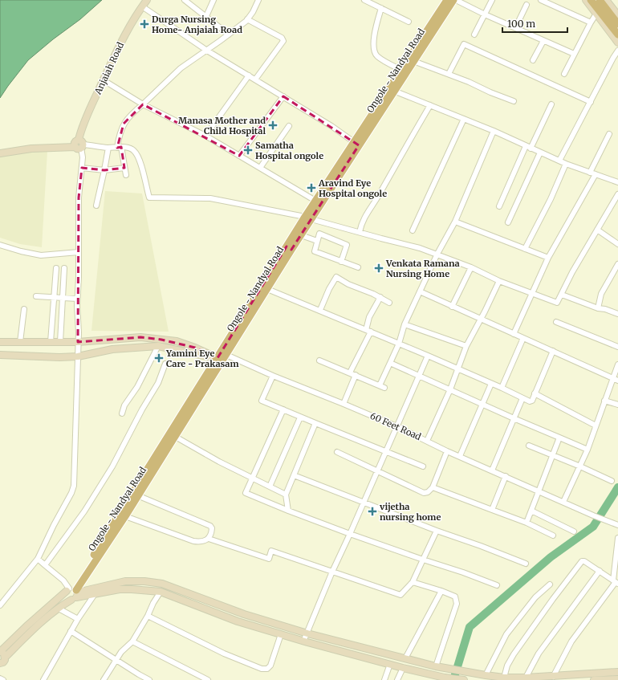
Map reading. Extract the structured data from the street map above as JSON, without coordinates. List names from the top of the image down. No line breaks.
{"streets":{"main road":["Anjaiah Road","Ongole - Nandyal Road"],"street":["60 Feet Road"]},"crossings":[["Ongole - Nandyal Road","60 Feet Road"]],"places":{"health":["Durga Nursing Home- Anjaiah Road","Manasa Mother and Child Hospital","Samatha Hospital ongole","Aravind Eye Hospital ongole","Venkata Ramana Nursing Home","Yamini Eye Care - Prakasam","vijetha nursing home"]},"scale_bar":"100 m"}
